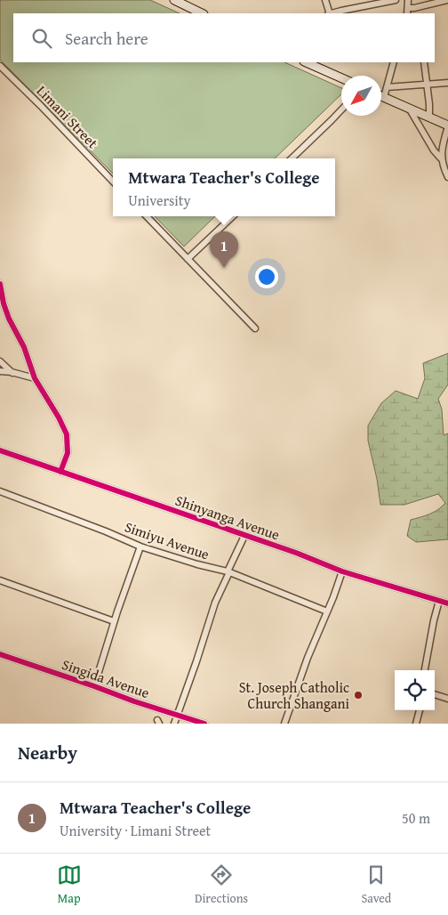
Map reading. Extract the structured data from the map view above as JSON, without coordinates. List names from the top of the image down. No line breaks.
{"streets":{"street":["Limani Street","Shinyanga Avenue","Simiyu Avenue","Singida Avenue"]},"places":["St. Joseph Catholic Church Shangani"],"north":"bottom left","page":{"search":"Search here","popup":["Mtwara Teacher's College","University"],"pins":"1","heading":"Nearby","list":[{"mark":"1","name":"Mtwara Teacher's College","note":"University · Limani Street","value":"50 m"}],"nav":["Map","Directions","Saved"]}}
